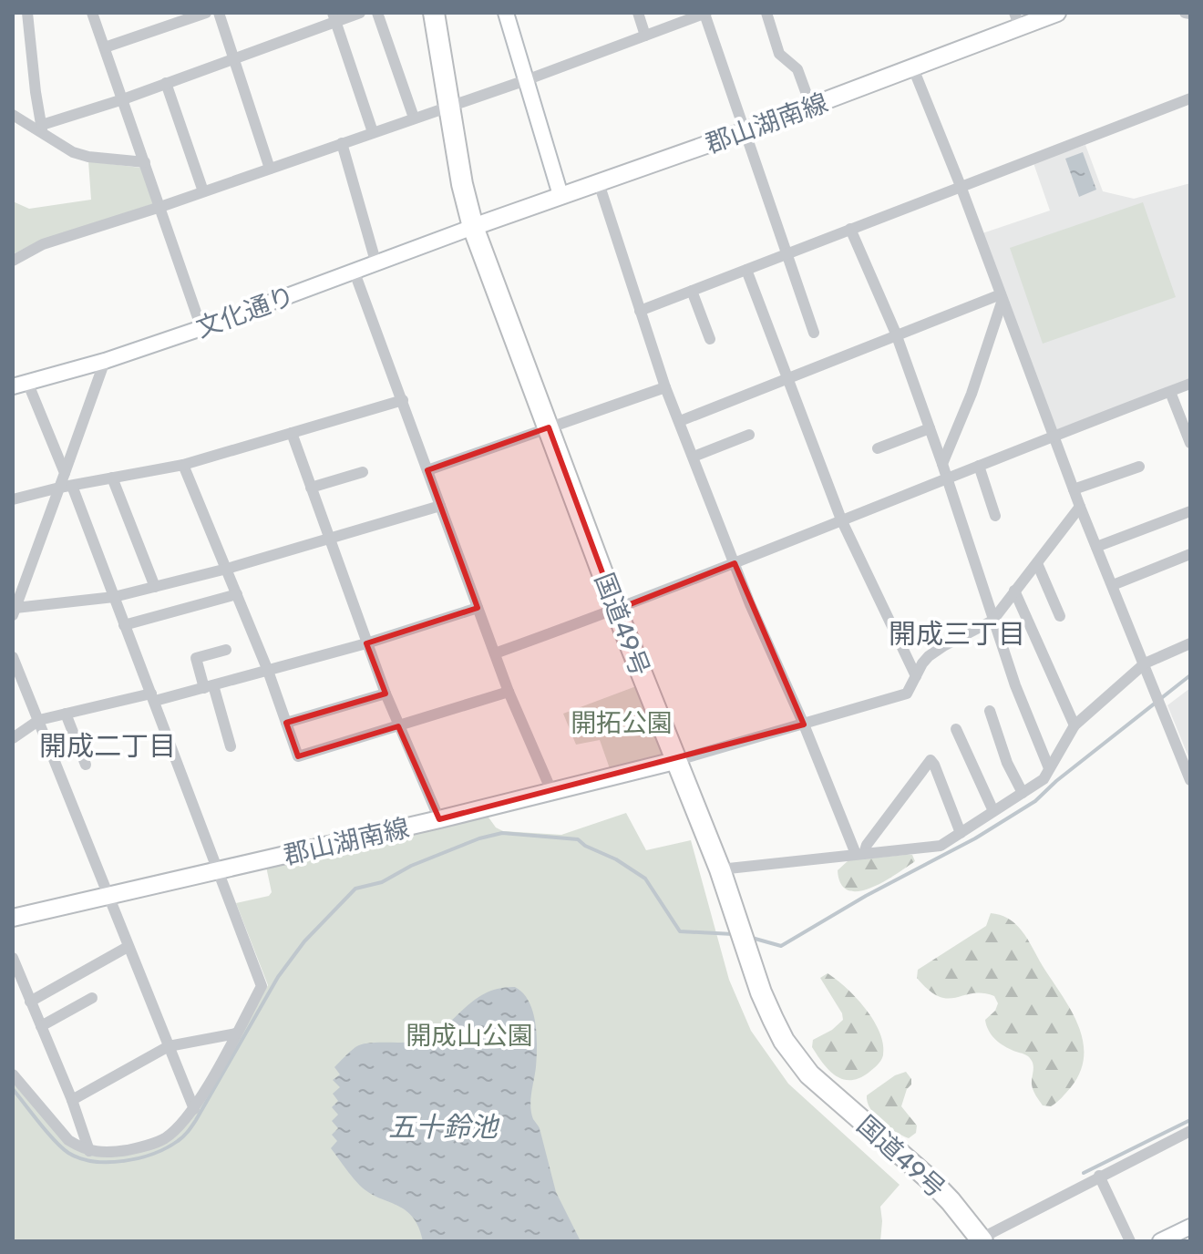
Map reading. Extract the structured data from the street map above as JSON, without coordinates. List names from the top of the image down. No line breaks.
{"streets":{"highway":["国道49号"],"main road":["郡山湖南線"],"street":["文化通り"]},"crossings":[["郡山湖南線","文化通り"],["郡山湖南線","国道49号"],["文化通り","国道49号"]],"districts":["開成三丁目","開成二丁目"],"water":["五十鈴池"],"parks":["開拓公園","開成山公園"]}
